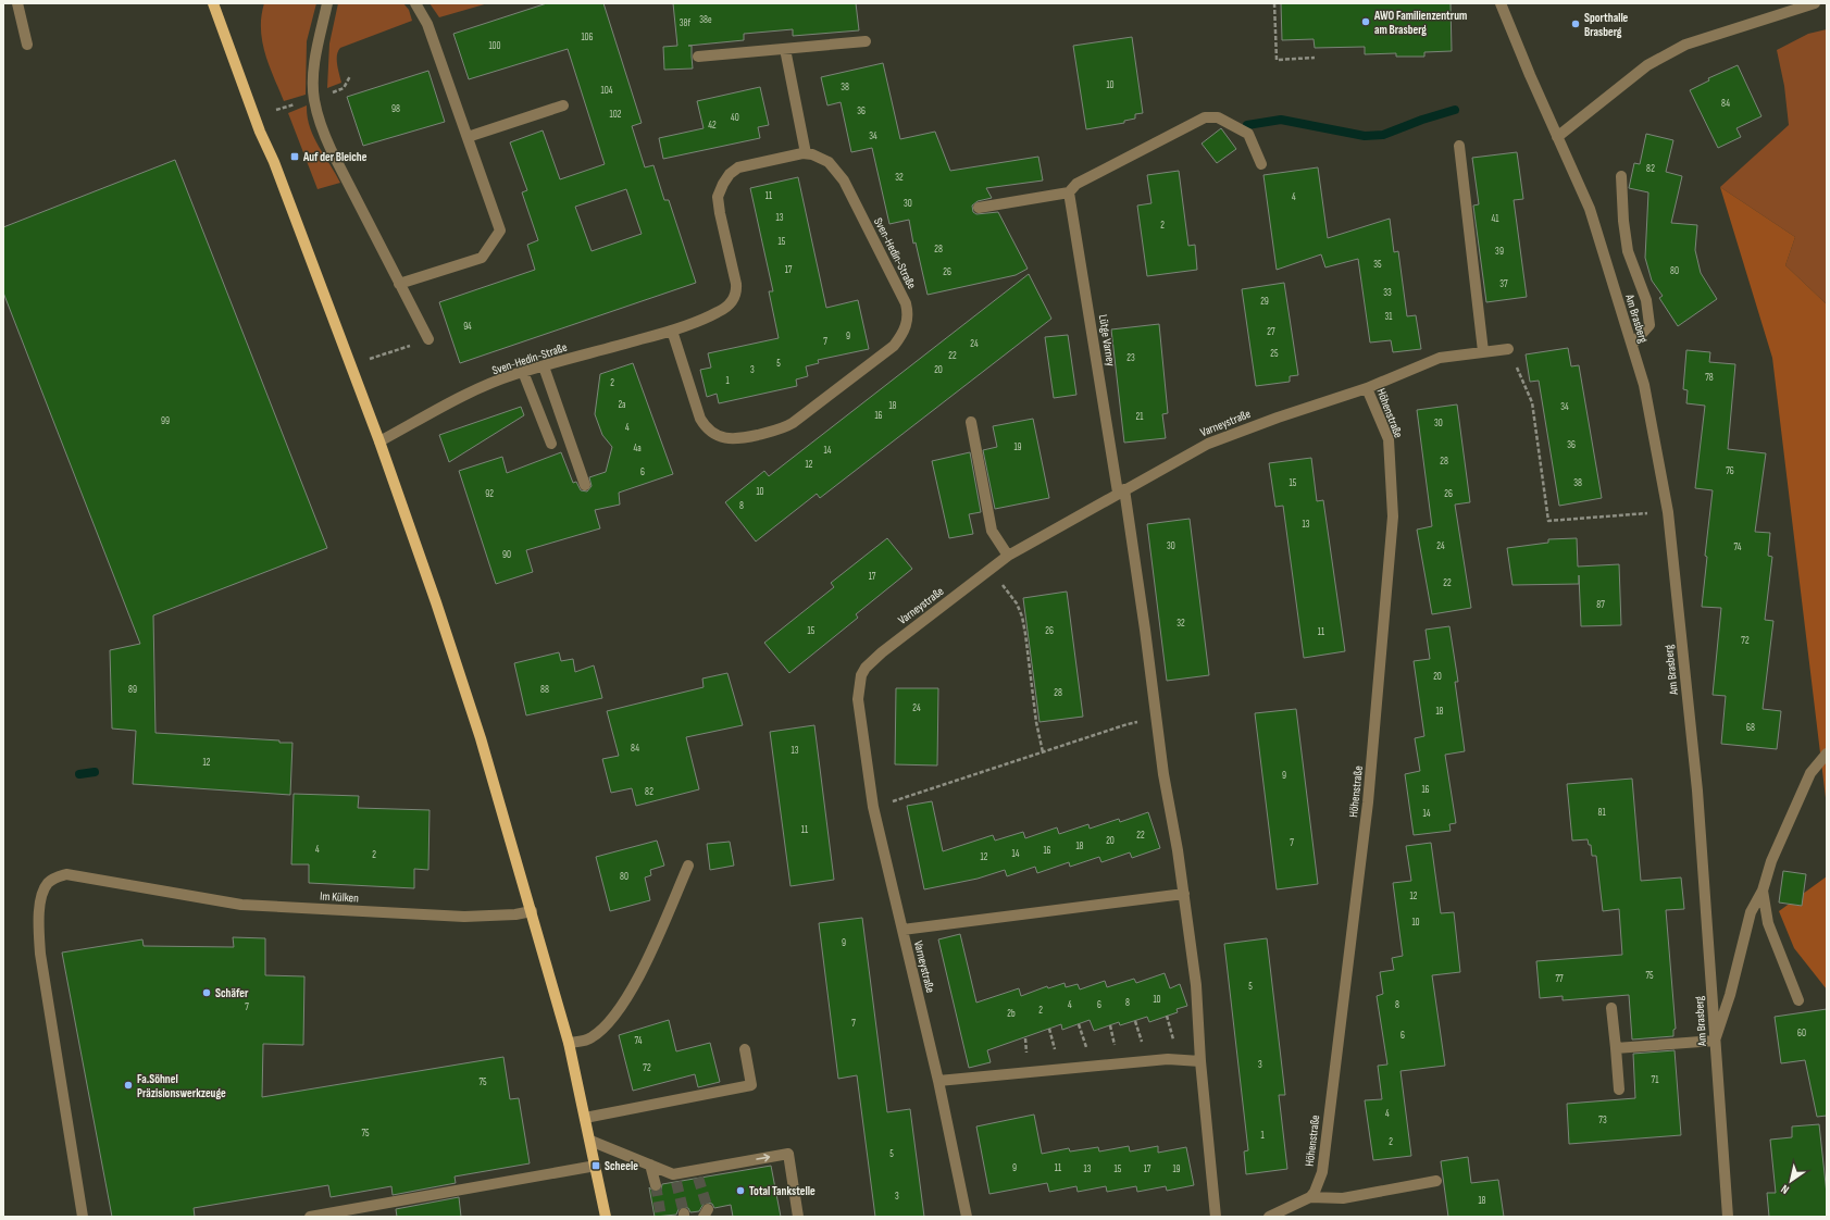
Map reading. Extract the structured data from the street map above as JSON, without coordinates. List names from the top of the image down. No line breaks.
{"streets":{"street":["Sven-Hedin-Straße","Am Brasberg","Lütge Varney","Höhenstraße","Varneystraße","Im Külken"]},"crossings":[["Lütge Varney","Varneystraße"],["Höhenstraße","Varneystraße"]],"places":{"other":["AWO Familienzentrum am Brasberg","Sporthalle Brasberg","Schäfer","Fa.Söhnel Präzisionswerkzeuge","Total Tankstelle"],"transit":["Auf der Bleiche","Scheele"]},"house_numbers":["38e","38f","106","100","10","38","104","84","98","36","102","40","42","34","82","32","11","4","30","13","41","2","15","28","39","35","17","80","26","37","33","29","31","94","27","9","7","24","25","22","23","5","3","20","78","1","2","2a","18","34","16","21","99","30","4","36","19","4a","14","28","12","76","6","15","38","10","92","26","8","13","30","24","74","90","17","22","87","32","15","26","11","72","20","89","88","28","24","18","68","84","13","12","9","16","82","81","14","11","22","20","7","18","4","16","14","2","12","80","12","10","9","75","77","5","10","8","4","6","8","7","2","2b","7","60","6","74","3","72","71","75","4","73","75","1","2","5","9","11","13","15","17","19","3","18"],"north":"bottom left"}
